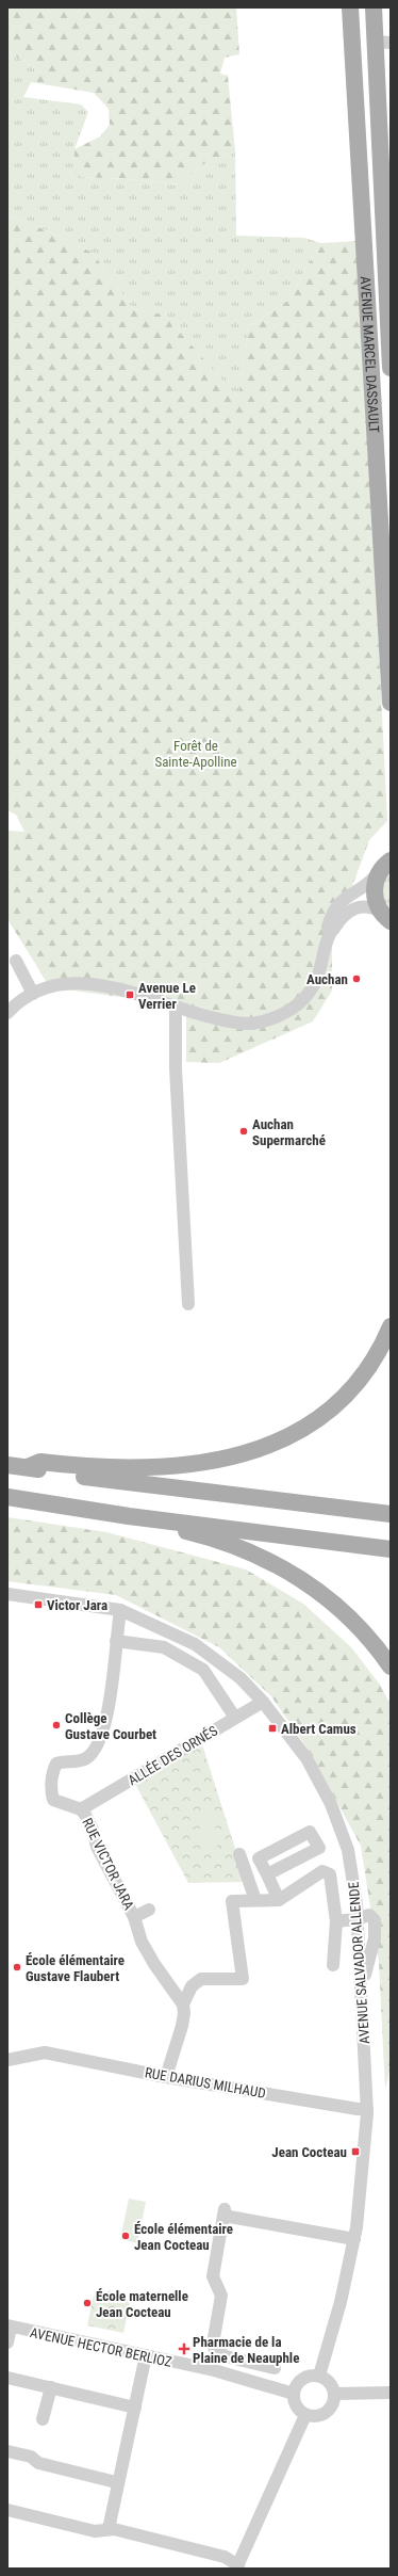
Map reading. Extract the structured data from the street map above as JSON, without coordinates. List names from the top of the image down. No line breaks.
{"streets":{"main road":["AVENUE MARCEL DASSAULT"],"street":["ALLÉE DES ORNÉS","RUE VICTOR JARA","AVENUE SALVADOR ALLENDE","RUE DARIUS MILHAUD","AVENUE HECTOR BERLIOZ"]},"crossings":[["ALLÉE DES ORNÉS","RUE VICTOR JARA"],["ALLÉE DES ORNÉS","AVENUE SALVADOR ALLENDE"],["RUE VICTOR JARA","AVENUE SALVADOR ALLENDE"],["AVENUE SALVADOR ALLENDE","RUE DARIUS MILHAUD"],["AVENUE SALVADOR ALLENDE","AVENUE HECTOR BERLIOZ"]],"parks":["Forêt de Sainte-Apolline"],"places":{"other":["Auchan","Auchan Supermarché","Collège Gustave Courbet","École élémentaire Gustave Flaubert","École élémentaire Jean Cocteau","École maternelle Jean Cocteau"],"transit":["Avenue Le Verrier","Victor Jara","Albert Camus","Jean Cocteau"],"health":["Pharmacie de la Plaine de Neauphle"]}}
